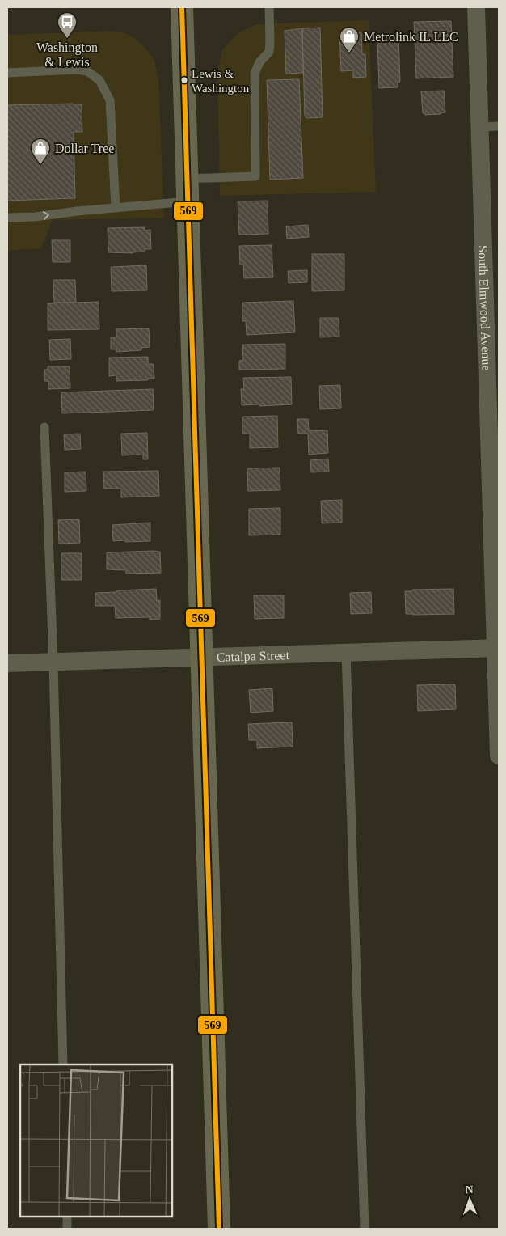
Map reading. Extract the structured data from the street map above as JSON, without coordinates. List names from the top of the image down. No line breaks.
{"streets":{"street":["South Elmwood Avenue","Catalpa Street"]},"crossings":[["South Elmwood Avenue","Catalpa Street"]],"places":{"bus stop":["Washington & Lewis"],"shop":["Metrolink IL LLC","Dollar Tree"],"other":["Lewis & Washington"]},"lines":["transit line 569"],"north":"top"}
